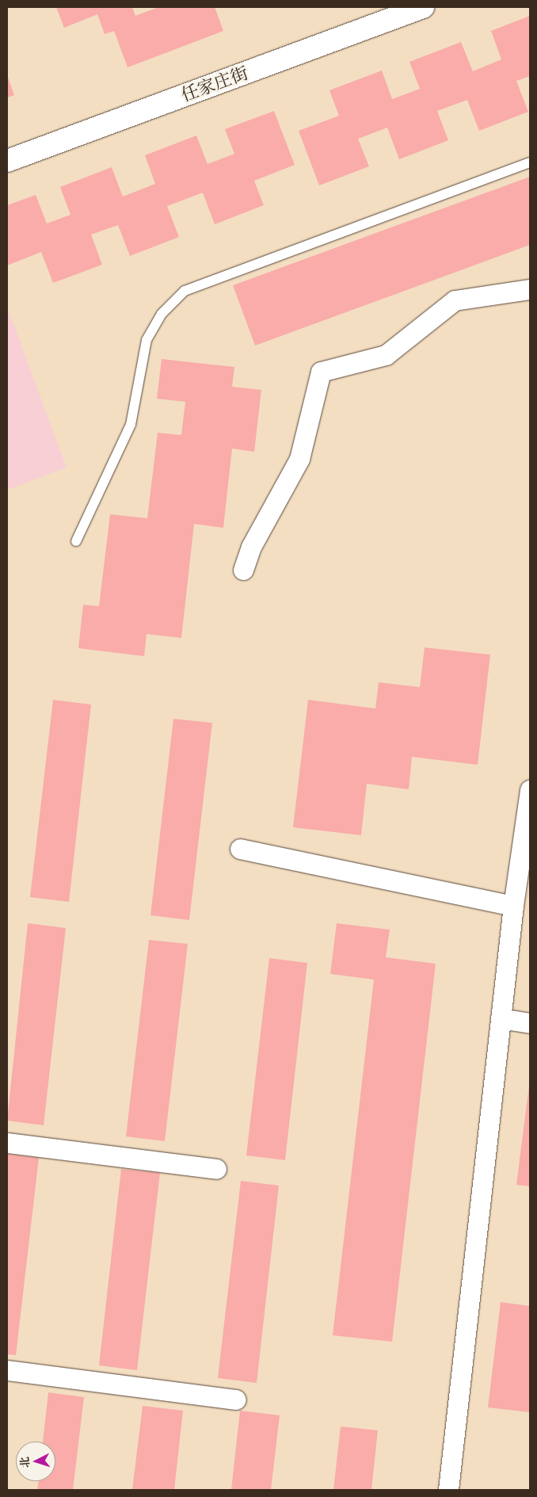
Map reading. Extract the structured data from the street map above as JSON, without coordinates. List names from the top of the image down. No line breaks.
{"streets":{"street":["任家庄街"]},"north":"left"}
